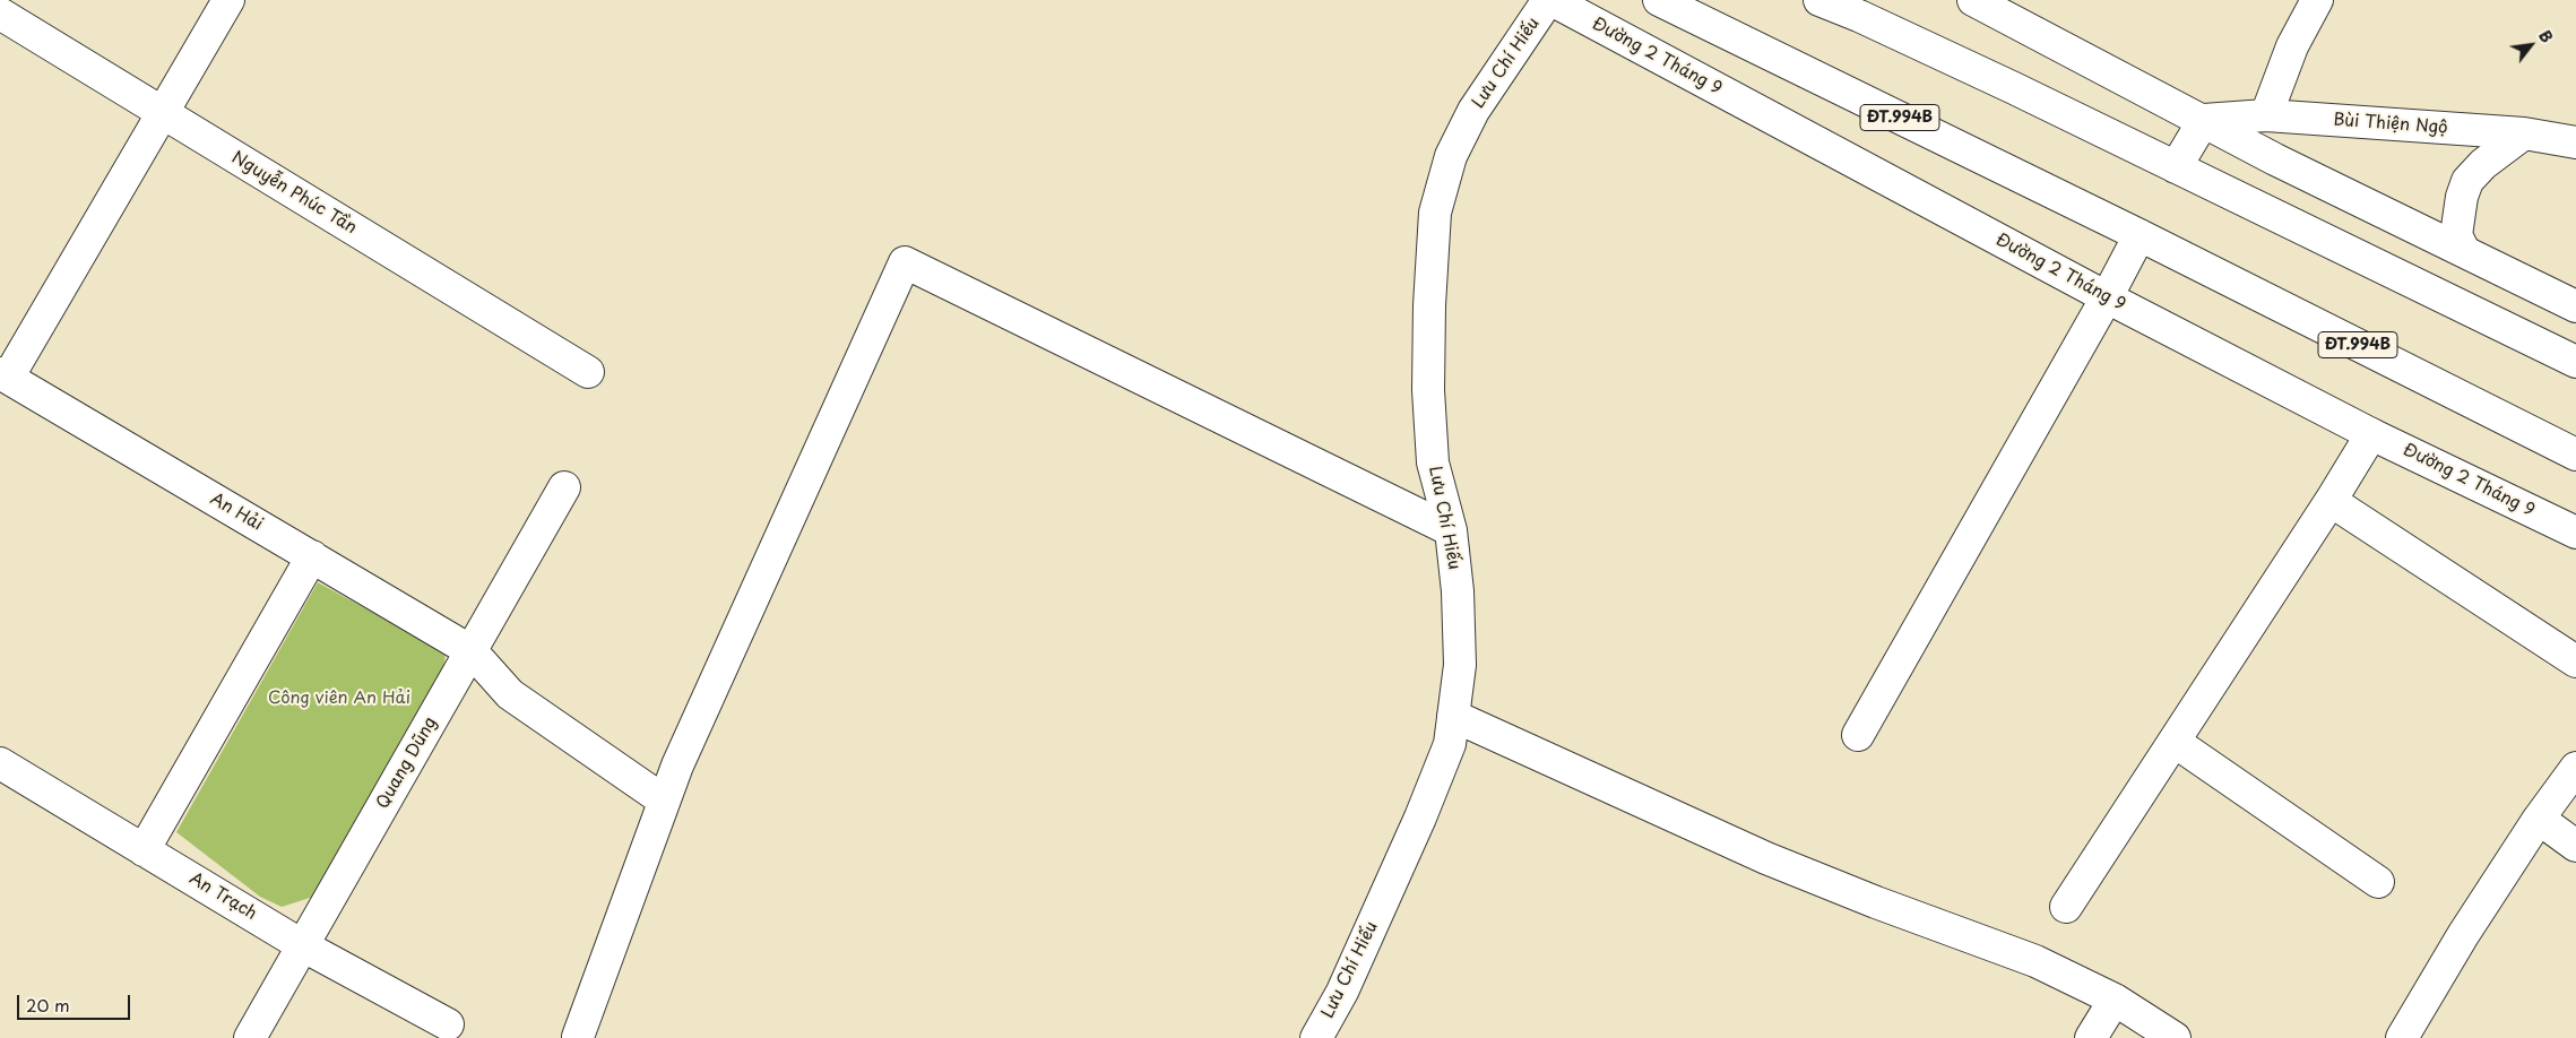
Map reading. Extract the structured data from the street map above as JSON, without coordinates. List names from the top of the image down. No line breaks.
{"streets":{"street":["Đường 2 Tháng 9","Lưu Chí Hiếu","ĐT.994B","Bùi Thiện Ngộ","Nguyễn Phúc Tần","An Hải","Quang Dũng","An Trạch"]},"crossings":[["Đường 2 Tháng 9","Lưu Chí Hiếu"],["An Hải","Quang Dũng"],["Quang Dũng","An Trạch"]],"parks":["Công viên An Hải"],"scale_bar":"20 m","north":"top right"}
